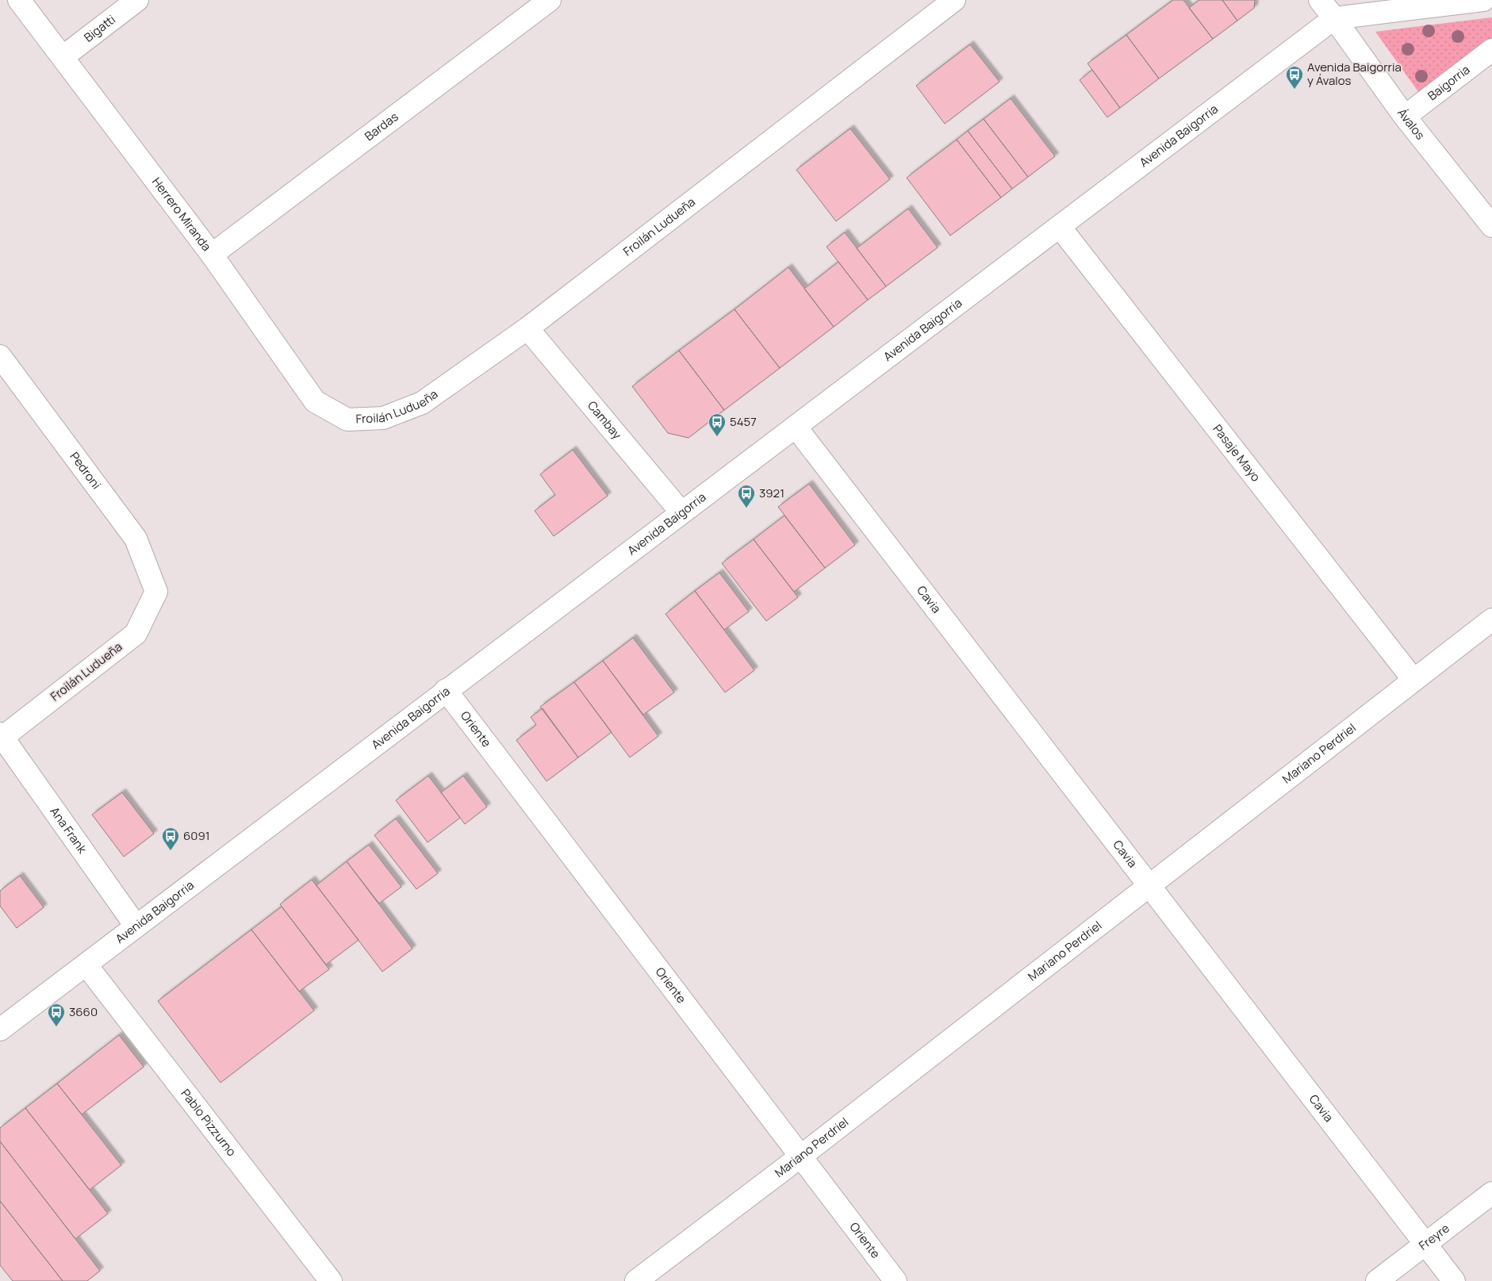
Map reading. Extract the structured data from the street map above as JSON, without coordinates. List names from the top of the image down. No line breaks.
{"streets":{"street":["Bigatti","Baigorria","Ávalos","Bardas","Avenida Baigorria","Herrero Miranda","Froilán Ludueña","Cambay","Pasaje Mayo","Pedroni","Cavia","Oriente","Mariano Perdriel","Ana Frank","Pablo Pizzurno","Freyre"]},"crossings":[["Bigatti","Herrero Miranda"],["Baigorria","Ávalos"],["Ávalos","Avenida Baigorria"],["Bardas","Herrero Miranda"],["Avenida Baigorria","Cambay"],["Avenida Baigorria","Pasaje Mayo"],["Avenida Baigorria","Cavia"],["Avenida Baigorria","Oriente"],["Avenida Baigorria","Ana Frank"],["Avenida Baigorria","Pablo Pizzurno"],["Herrero Miranda","Froilán Ludueña"],["Froilán Ludueña","Cambay"],["Froilán Ludueña","Pedroni"],["Froilán Ludueña","Ana Frank"],["Pasaje Mayo","Mariano Perdriel"],["Cavia","Mariano Perdriel"],["Cavia","Freyre"],["Oriente","Mariano Perdriel"]],"places":{"bus stop":["Avenida Baigorria y Ávalos","5457","3921","6091","3660"]}}
